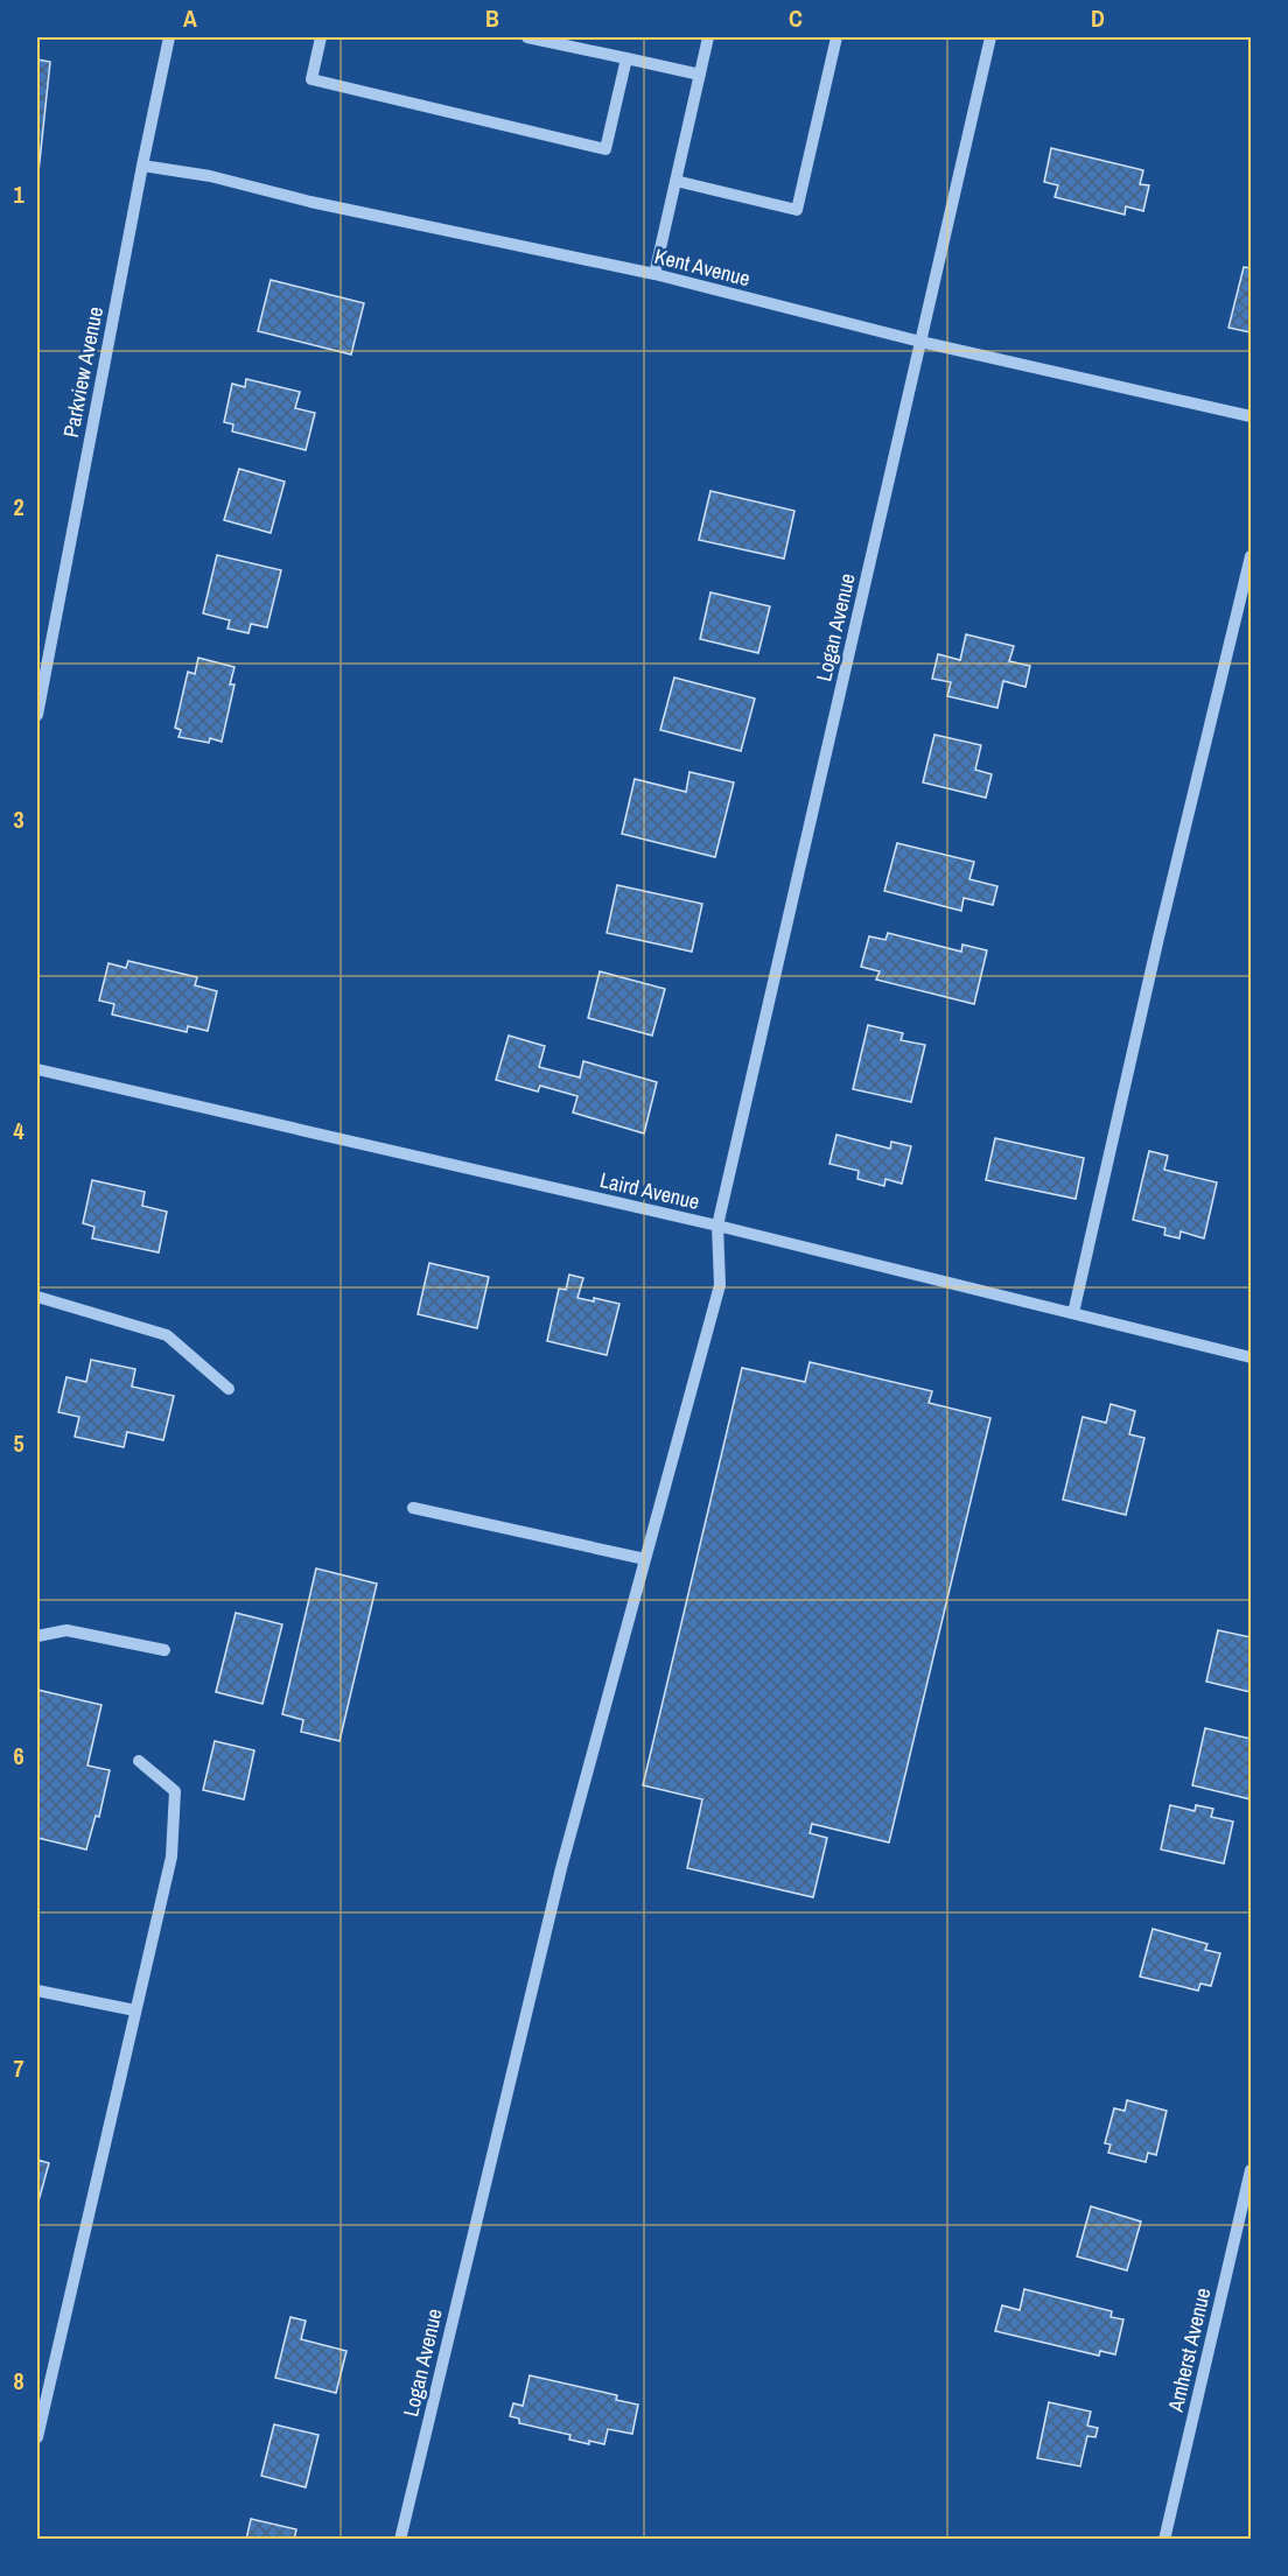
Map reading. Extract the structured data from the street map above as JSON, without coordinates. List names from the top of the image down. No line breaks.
{"streets":{"street":["Kent Avenue","Parkview Avenue","Logan Avenue","Laird Avenue","Amherst Avenue"]},"crossings":[["Kent Avenue","Parkview Avenue"],["Kent Avenue","Logan Avenue"],["Logan Avenue","Laird Avenue"]],"grid":{"columns":["A","B","C","D"],"rows":["1","2","3","4","5","6","7","8"]}}
